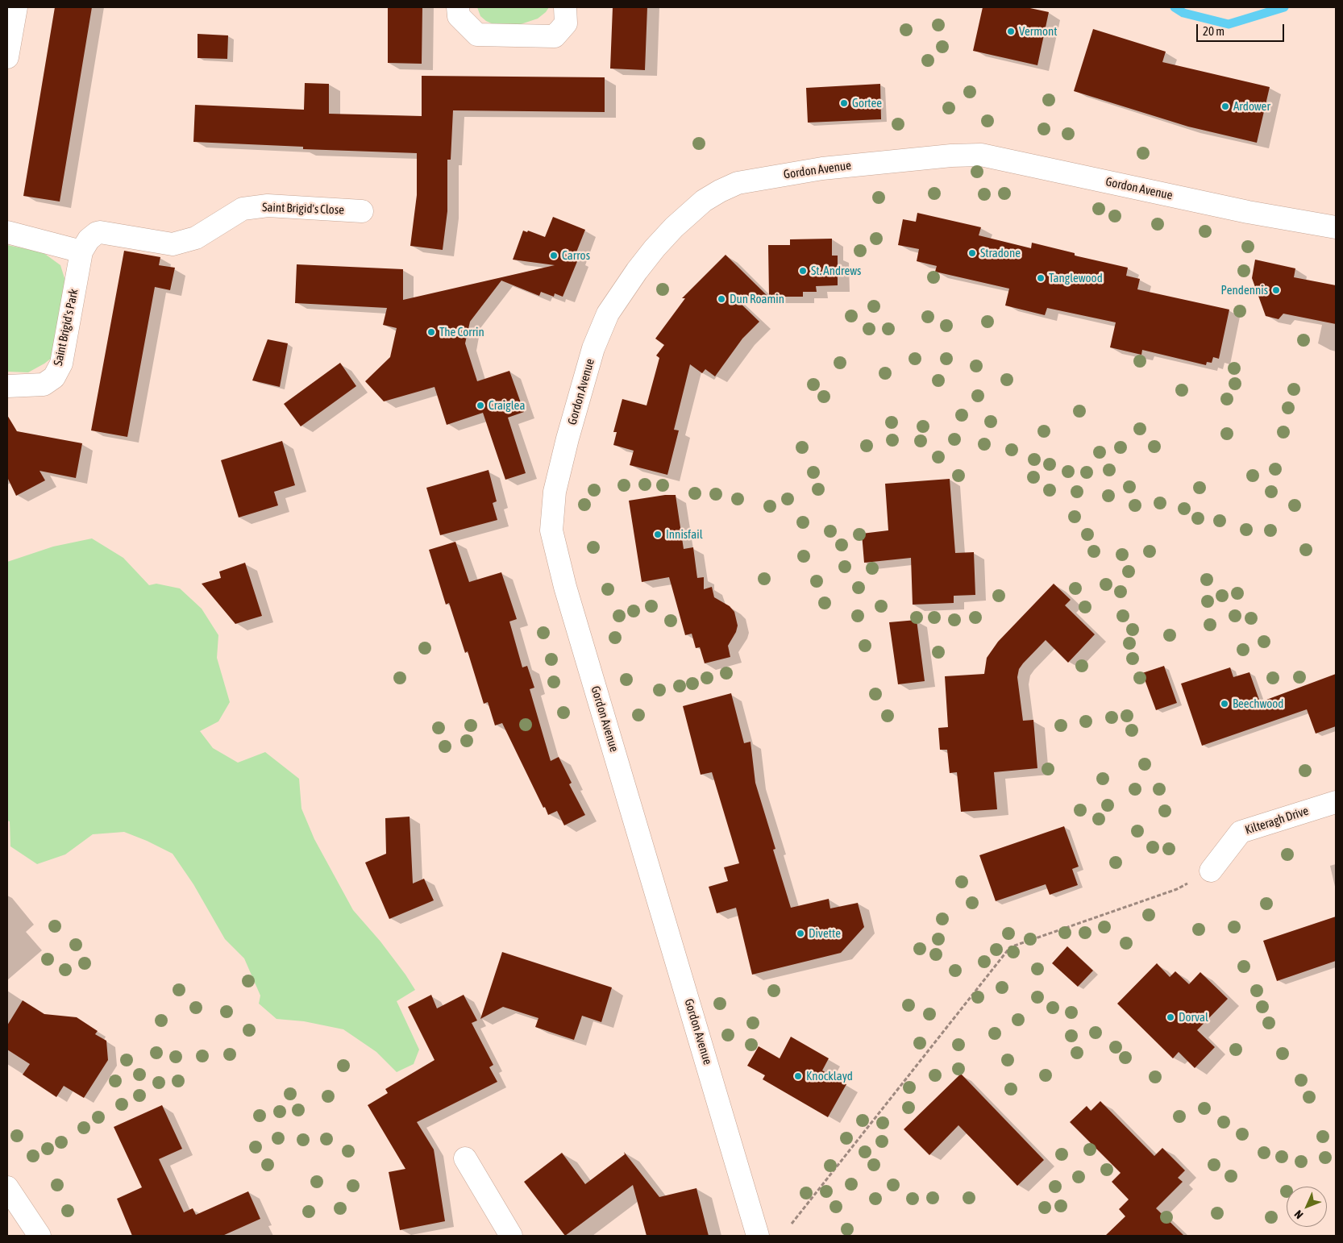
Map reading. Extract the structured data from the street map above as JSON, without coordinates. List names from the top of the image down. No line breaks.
{"streets":{"street":["Gordon Avenue","Saint Brigid's Close","Saint Brigid's Park","Kilteragh Drive"]},"crossings":[["Saint Brigid's Close","Saint Brigid's Park"]],"places":["Vermont","Gortee","Ardower","Stradone","Carros","St. Andrews","Tanglewood","Pendennis","Dun Roamin","The Corrin","Craiglea","Innisfail","Beechwood","Divette","Dorval","Knocklayd"],"scale_bar":"20 m","north":"bottom left"}
